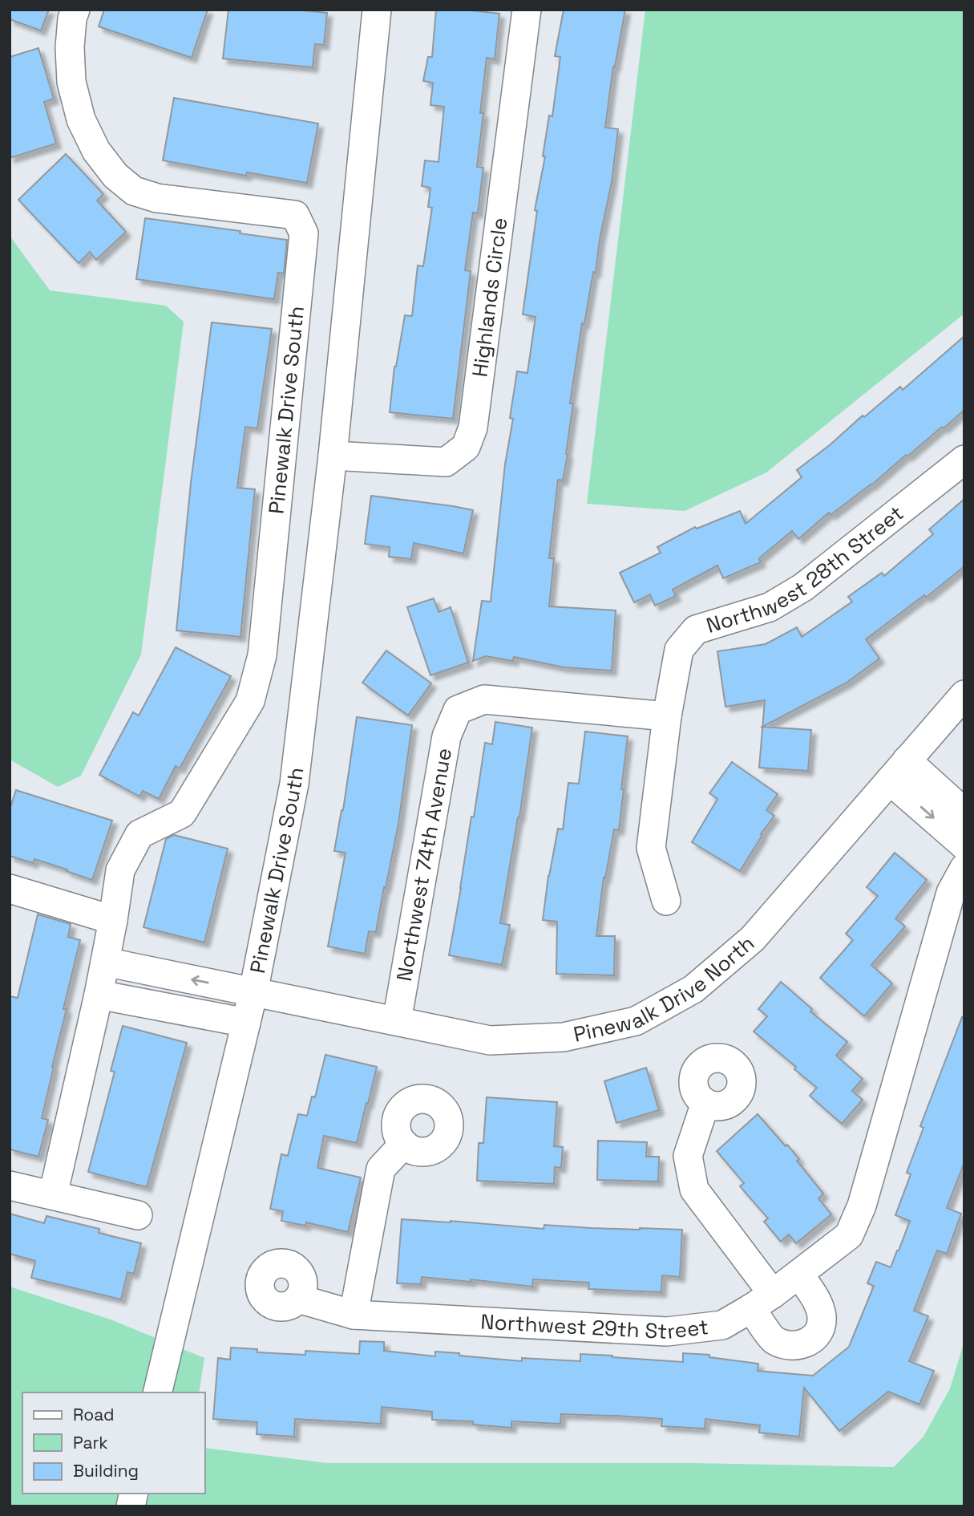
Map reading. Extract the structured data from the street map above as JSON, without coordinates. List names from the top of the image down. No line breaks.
{"streets":{"street":["Highlands Circle","Pinewalk Drive South","Northwest 28th Street","Northwest 74th Avenue","Pinewalk Drive North","Northwest 29th Street"]},"crossings":[["Highlands Circle","Pinewalk Drive South"],["Pinewalk Drive South","Pinewalk Drive North"],["Northwest 28th Street","Northwest 74th Avenue"],["Northwest 74th Avenue","Pinewalk Drive North"]],"legend":["Road","Park","Building"]}
